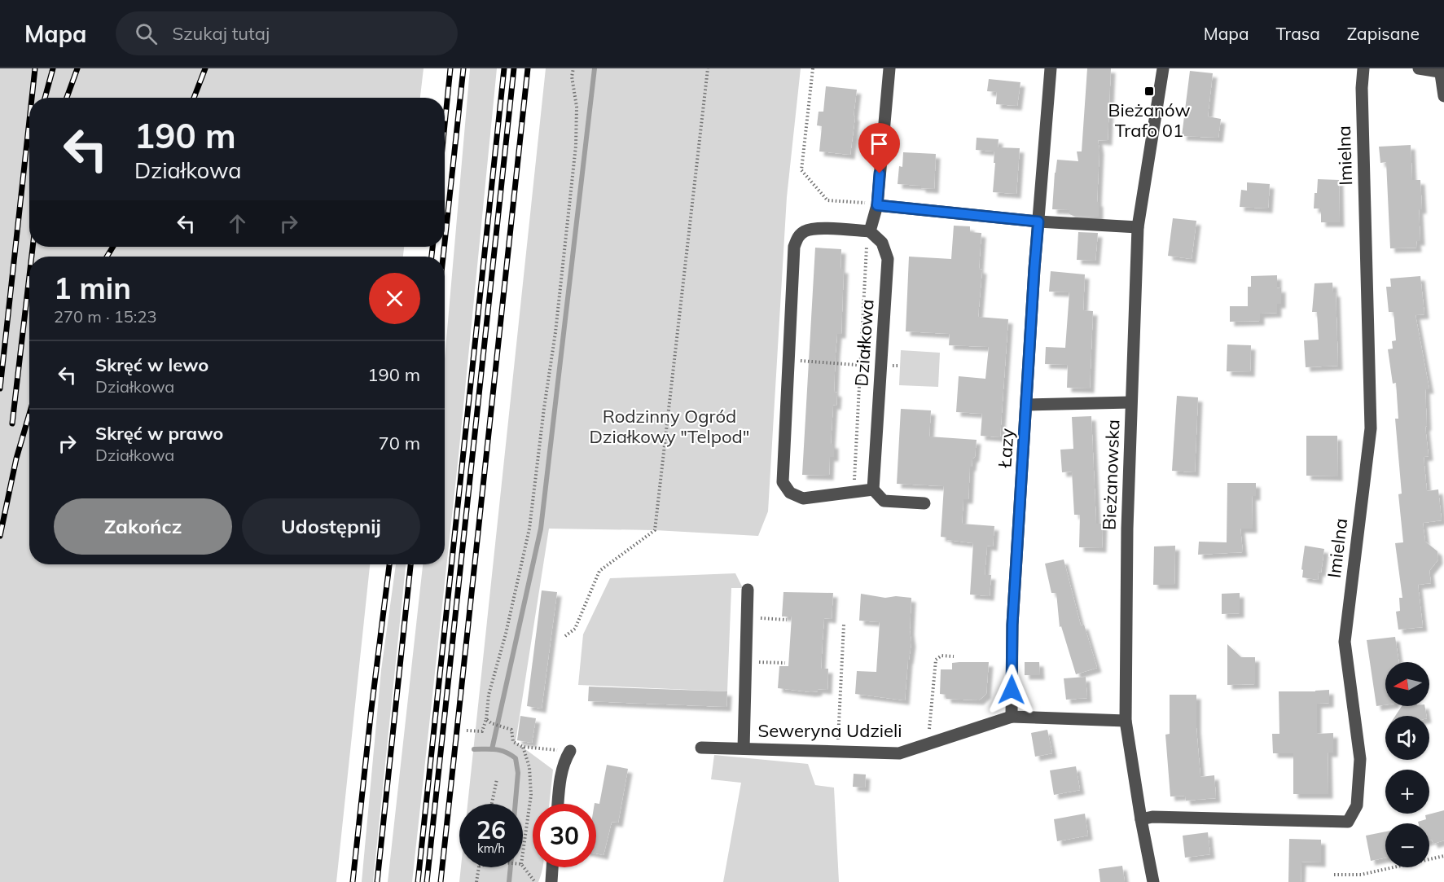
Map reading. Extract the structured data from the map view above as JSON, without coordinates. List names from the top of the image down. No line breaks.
{"streets":{"street":["Imielna","Działkowa","Łazy","Bieżanowska","Seweryna Udzieli"]},"crossings":[["Imielna","Bieżanowska"],["Łazy","Seweryna Udzieli"]],"parks":["Rodzinny Ogród Działkowy \"Telpod\""],"places":{"transit":["Bieżanów Trafo 01"]},"north":"left","page":{"header":"Mapa","search":"Szukaj tutaj","nav":["Mapa","Trasa","Zapisane"],"turn":["190 m","Działkowa"],"heading":["1 min","270 m · 15:23"],"list":[{"name":"Skręć w lewo","note":"Działkowa","value":"190 m"},{"name":"Skręć w prawo","note":"Działkowa","value":"70 m"}],"buttons":["Zakończ","Udostępnij"],"map_buttons":["+","−"],"speed":"26 km/h","limit":"30"}}
